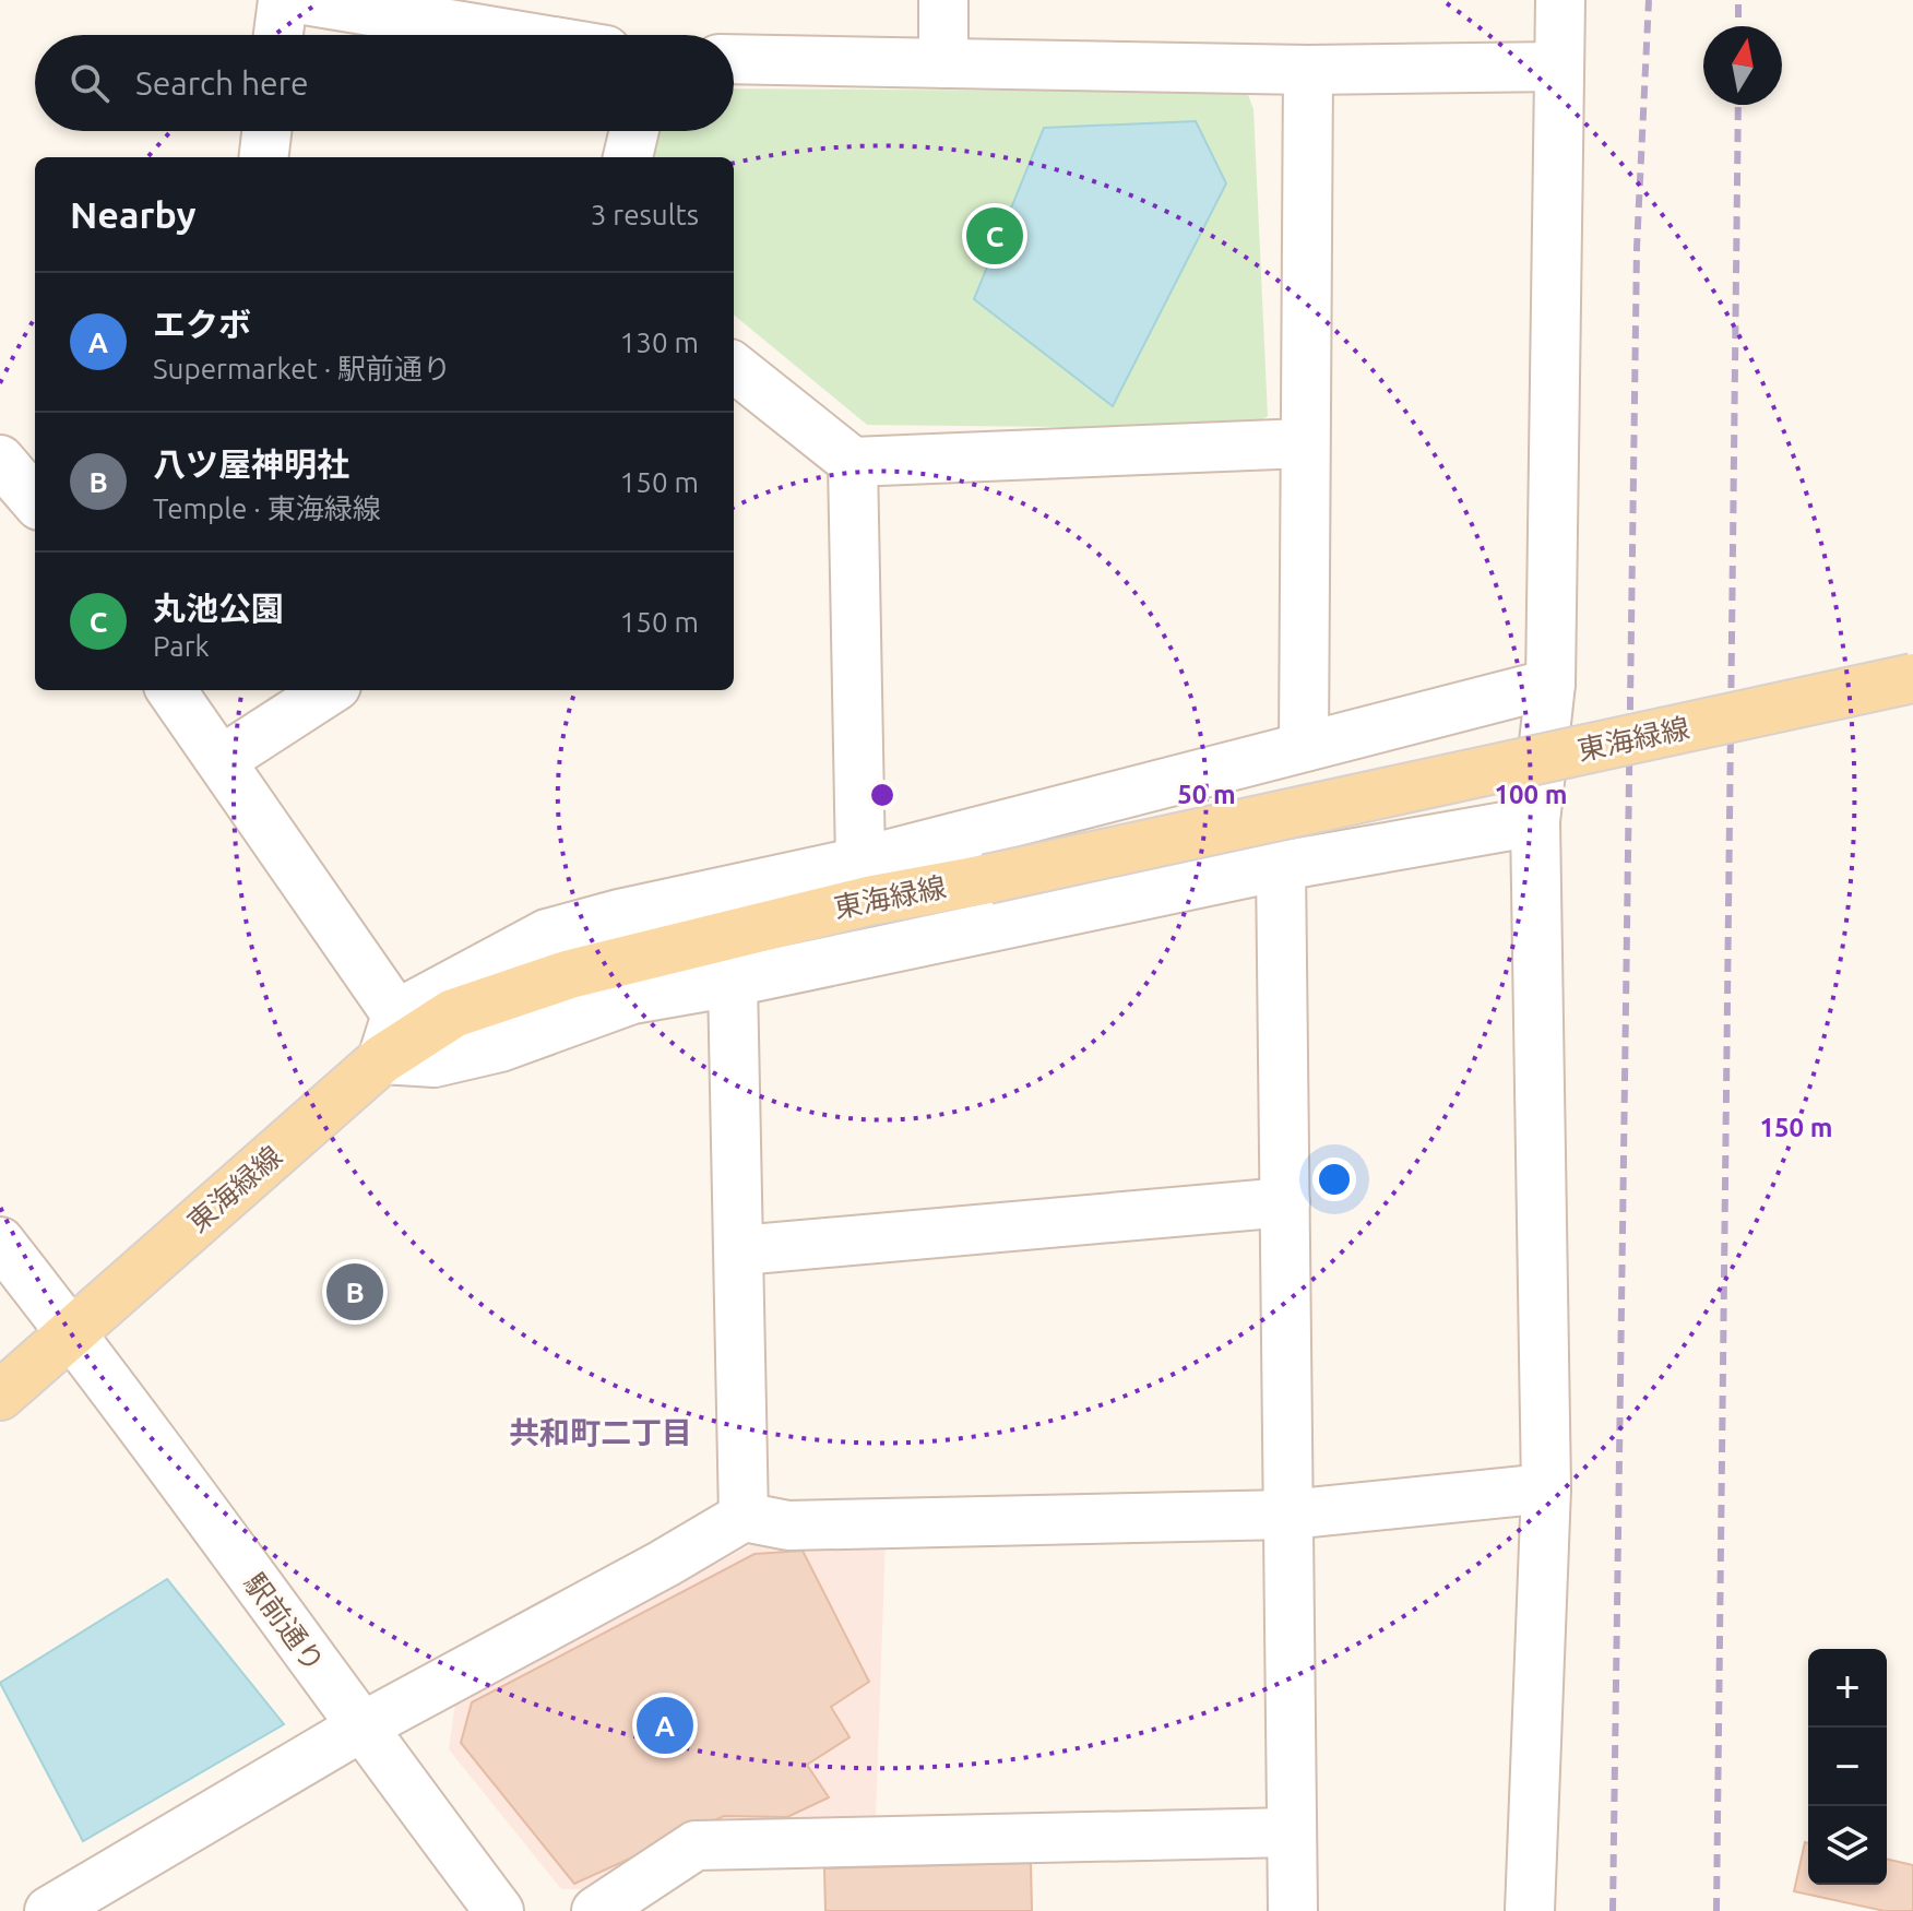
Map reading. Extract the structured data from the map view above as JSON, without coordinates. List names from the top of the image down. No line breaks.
{"streets":{"main road":["東海緑線"],"street":["駅前通り"]},"crossings":[["東海緑線","駅前通り"]],"districts":["共和町二丁目"],"north":"top","page":{"search":"Search here","heading":["Nearby","3 results"],"pins":["C","B","A"],"list":[{"mark":"A","name":"エクボ","note":"Supermarket · 駅前通り","value":"130 m"},{"mark":"B","name":"八ツ屋神明社","note":"Temple · 東海緑線","value":"150 m"},{"mark":"C","name":"丸池公園","note":"Park","value":"150 m"}],"map_buttons":["+","−"]},"rings":["50 m","100 m","150 m"]}
